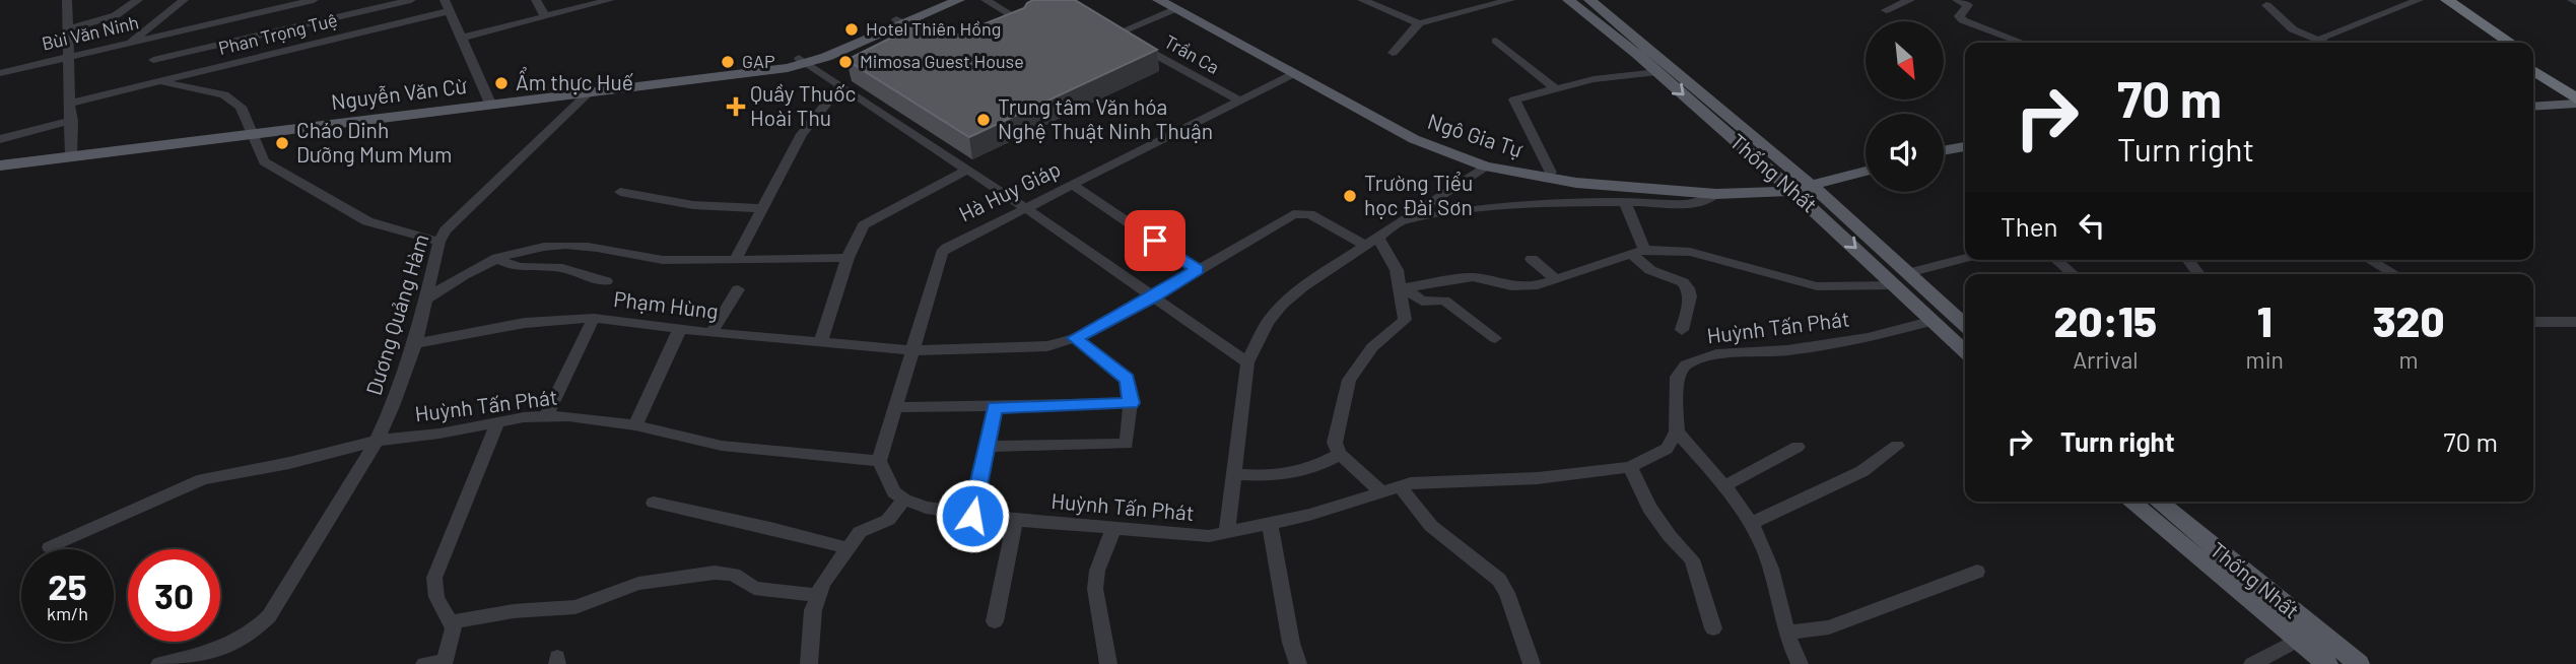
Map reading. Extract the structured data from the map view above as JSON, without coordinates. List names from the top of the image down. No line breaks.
{"streets":{"main road":["Nguyễn Văn Cừ","Ngô Gia Tự","Thống Nhất"],"street":["Bùi Văn Ninh","Phan Trọng Tuệ","Trần Ca","Hà Huy Giáp","Phạm Hùng","Dương Quảng Hàm","Huỳnh Tấn Phát"]},"crossings":[["Trần Ca","Hà Huy Giáp"],["Nguyễn Văn Cừ","Dương Quảng Hàm"],["Ngô Gia Tự","Thống Nhất"],["Ngô Gia Tự","Hà Huy Giáp"],["Thống Nhất","Huỳnh Tấn Phát"],["Hà Huy Giáp","Phạm Hùng"],["Hà Huy Giáp","Huỳnh Tấn Phát"],["Phạm Hùng","Dương Quảng Hàm"],["Dương Quảng Hàm","Huỳnh Tấn Phát"]],"places":{"other":["Hotel Thiên Hồng","GAP","Mimosa Guest House","Ẩm thực Huế","Trung tâm Văn hóa Nghệ Thuật Ninh Thuận","Cháo Dinh Dưỡng Mum Mum","Trường Tiểu học Đài Sơn"],"health":["Quầy Thuốc Hoài Thu"]},"north":"bottom right","page":{"turn":["70 m","Turn right"],"then":"Then","eta":["20:15","Arrival","1","min","320","m"],"list":[{"name":"Turn right","value":"70 m"}],"speed":"25 km/h","limit":"30"}}
